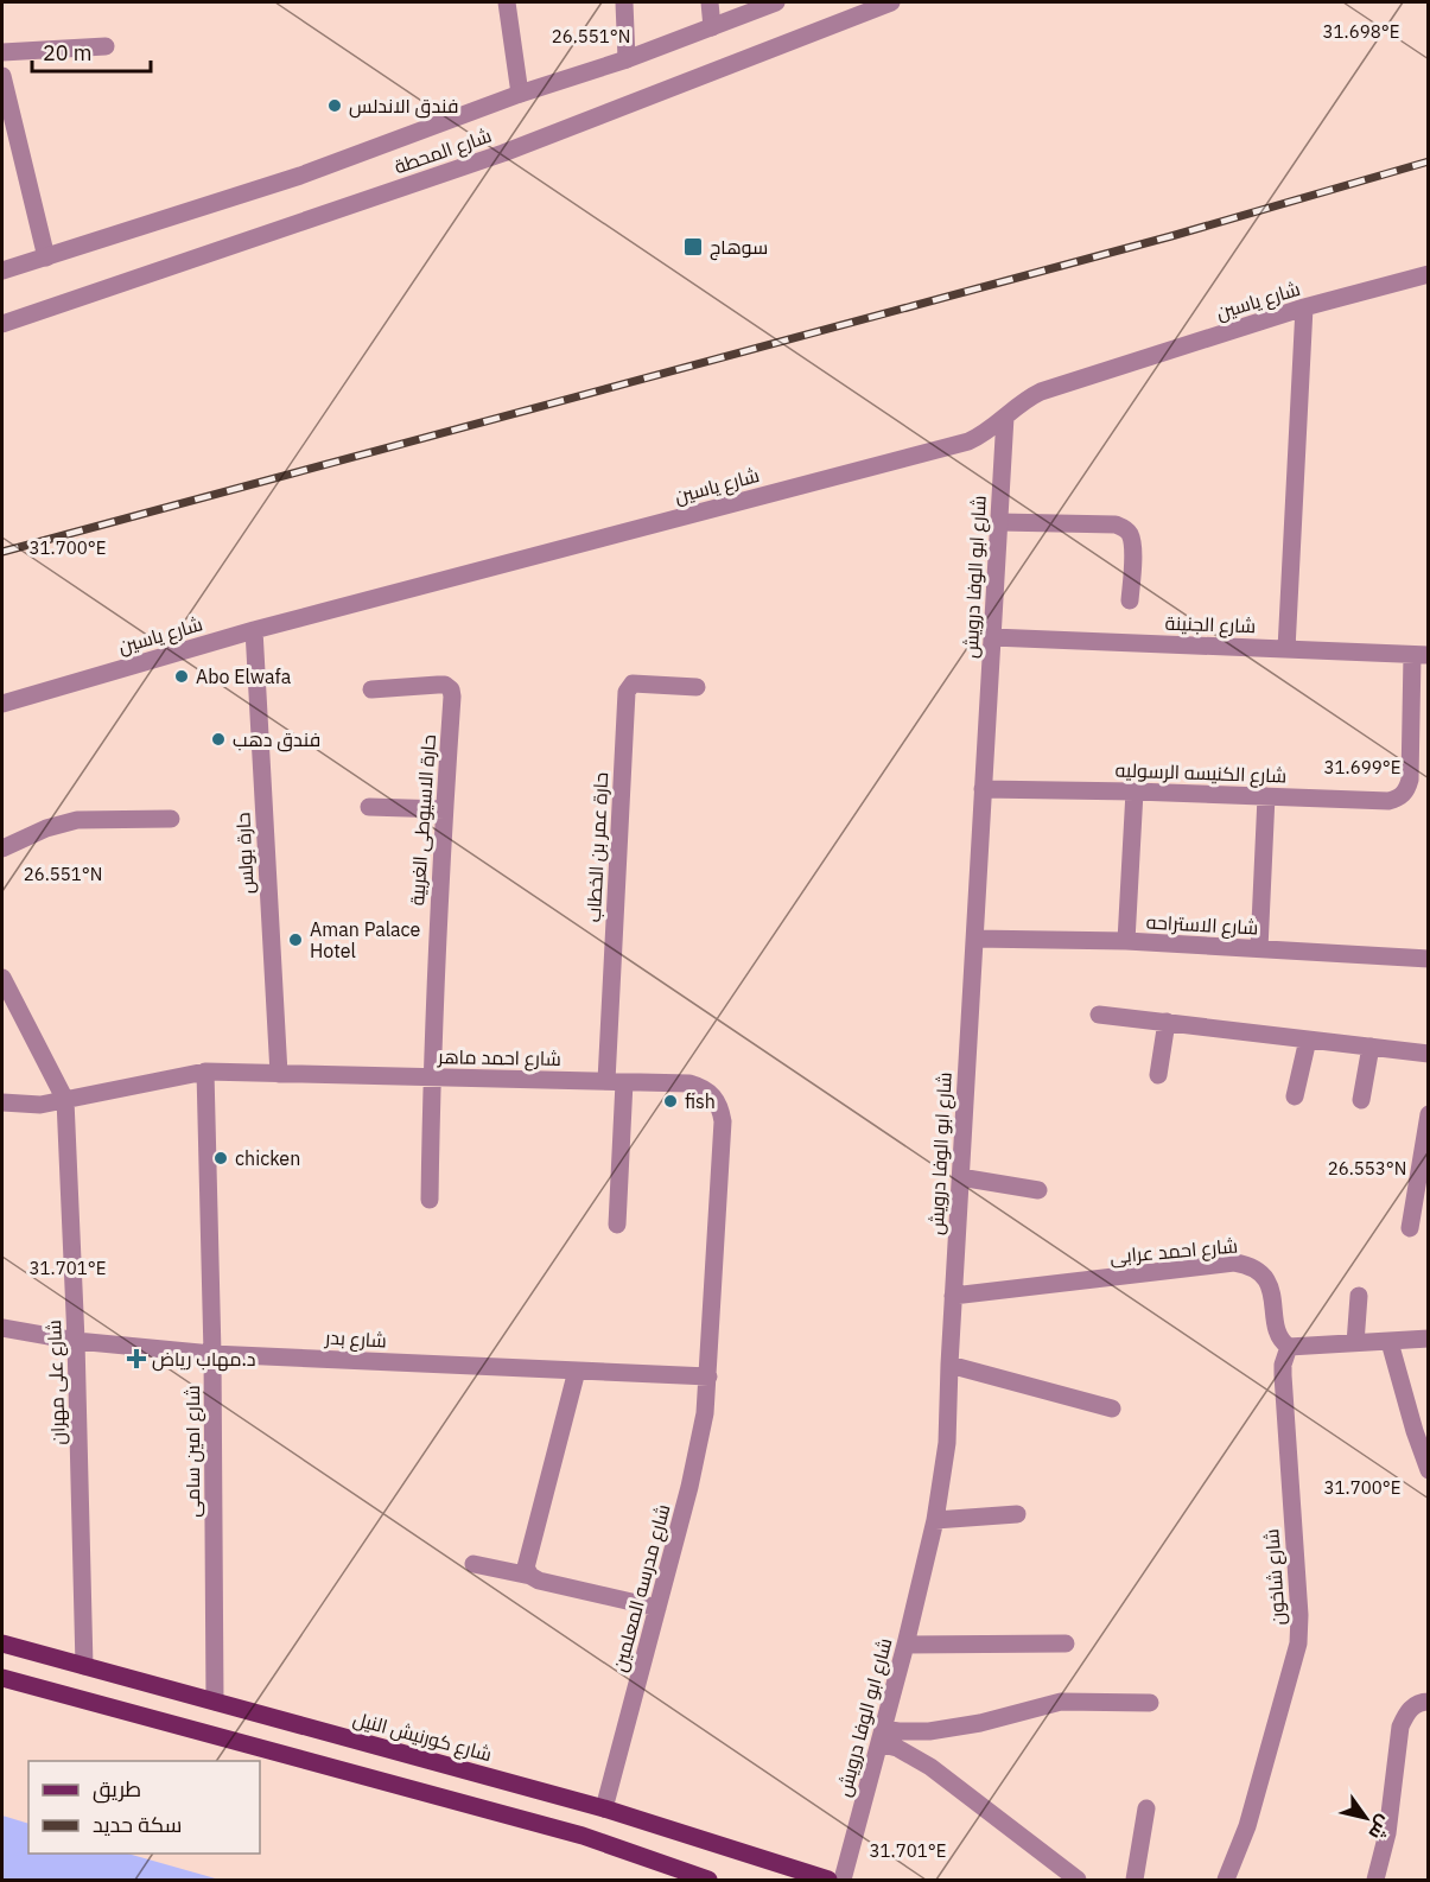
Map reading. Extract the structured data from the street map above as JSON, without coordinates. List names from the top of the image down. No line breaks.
{"streets":{"main road":["شارع كورنيش النيل"],"street":["شارع المحطة","شارع ياسين","شارع ابو الوفا درويش","شارع الجنينة","شارع الكنيسه الرسوليه","حارة الاسيوطى الغربية","حارة عمر بن الخطاب","حارة بولس","شارع الاستراحه","شارع احمد ماهر","شارع احمد عرابى","شارع بدر","شارع على مهران","شارع امين سامى","شارع شاخون","شارع مدرسه المعلمين"]},"crossings":[["شارع ياسين","شارع ابو الوفا درويش"],["شارع ياسين","حارة بولس"],["شارع ابو الوفا درويش","شارع الجنينة"],["شارع ابو الوفا درويش","شارع الكنيسه الرسوليه"],["شارع ابو الوفا درويش","شارع الاستراحه"],["شارع ابو الوفا درويش","شارع احمد عرابى"],["شارع الجنينة","شارع الكنيسه الرسوليه"],["حارة الاسيوطى الغربية","شارع احمد ماهر"],["حارة عمر بن الخطاب","شارع احمد ماهر"],["حارة بولس","شارع احمد ماهر"],["شارع احمد ماهر","شارع بدر"],["شارع احمد ماهر","شارع على مهران"],["شارع احمد ماهر","شارع امين سامى"],["شارع احمد ماهر","شارع مدرسه المعلمين"],["شارع احمد عرابى","شارع شاخون"],["شارع بدر","شارع على مهران"],["شارع بدر","شارع امين سامى"],["شارع بدر","شارع مدرسه المعلمين"],["شارع على مهران","شارع كورنيش النيل"],["شارع امين سامى","شارع كورنيش النيل"],["شارع مدرسه المعلمين","شارع كورنيش النيل"]],"places":{"other":["فندق الاندلس","Abo Elwafa","فندق دهب","Aman Palace Hotel","fish","chicken"],"transit":["سوهاج"],"health":["د.مهاب رياض"]},"legend":["طريق","سكة حديد"],"scale_bar":"20 m","north":"bottom right","coordinates":["31.698°E","26.551°N","31.700°E","31.699°E","26.553°N","31.701°E"]}
